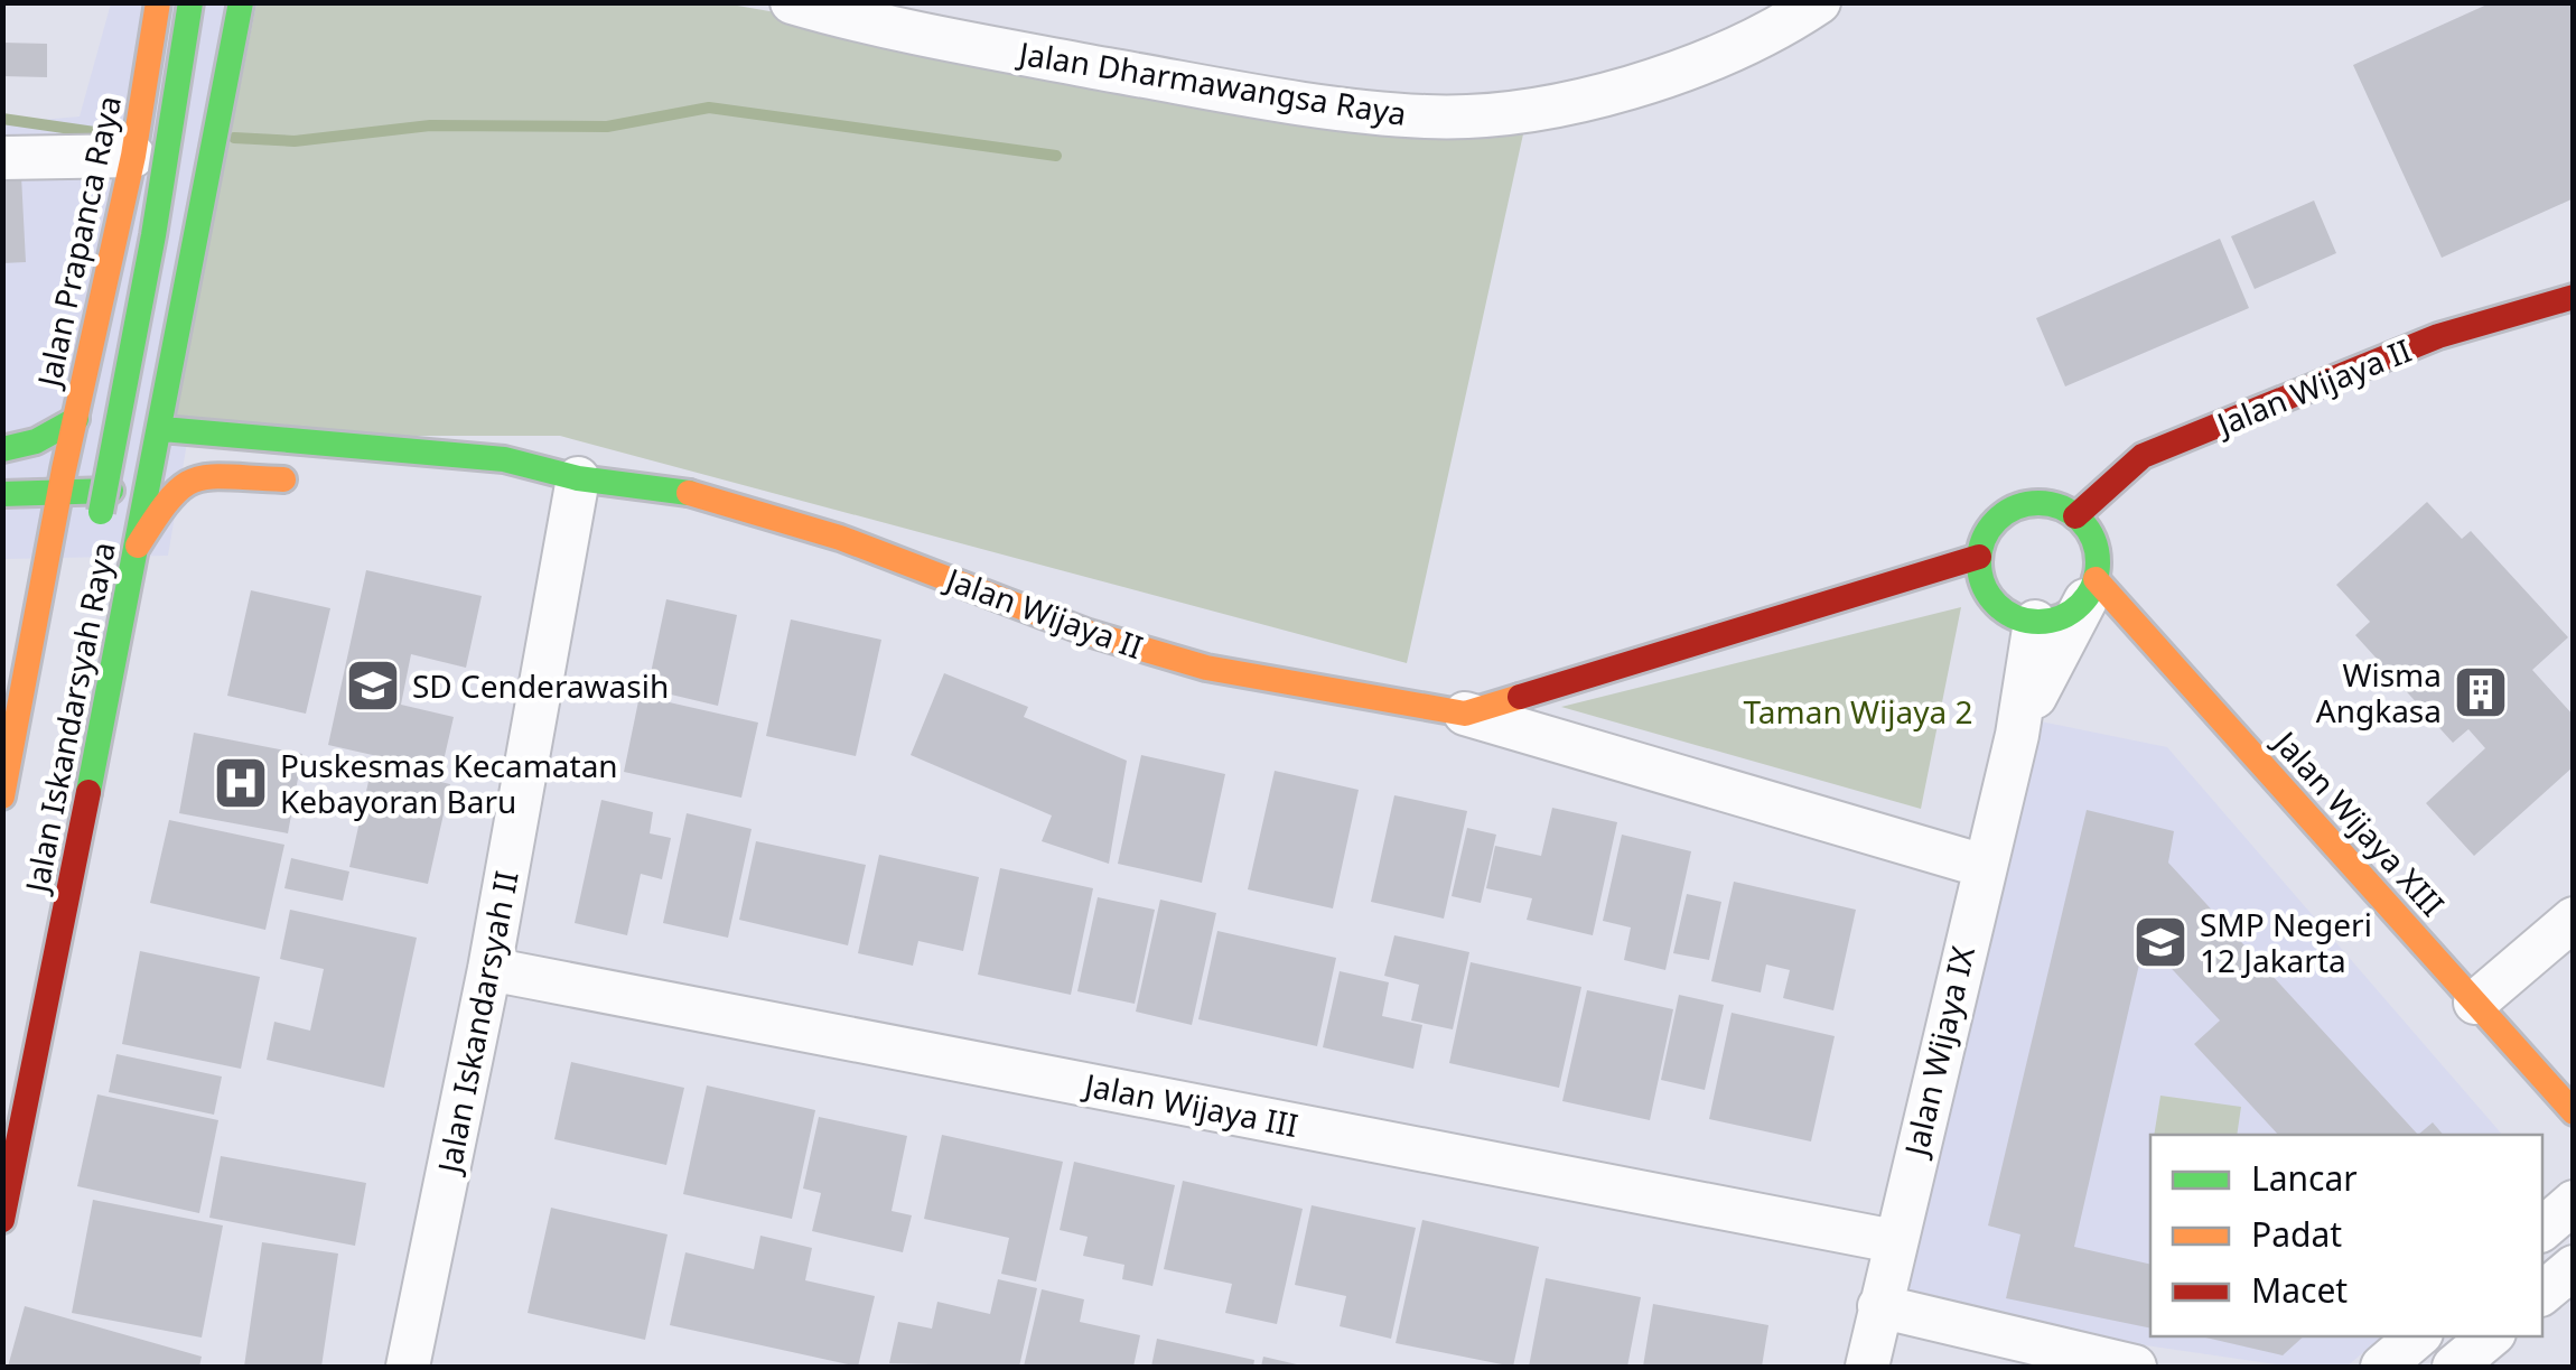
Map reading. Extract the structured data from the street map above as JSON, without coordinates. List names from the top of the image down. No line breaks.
{"streets":{"street":["Jalan Dharmawangsa Raya","Jalan Prapanca Raya","Jalan Wijaya II","Jalan Iskandarsyah Raya","Jalan Wijaya XIII","Jalan Iskandarsyah II","Jalan Wijaya IX","Jalan Wijaya III"]},"crossings":[["Jalan Prapanca Raya","Jalan Iskandarsyah Raya"],["Jalan Wijaya II","Jalan Wijaya XIII"],["Jalan Wijaya II","Jalan Iskandarsyah II"],["Jalan Wijaya II","Jalan Wijaya IX"],["Jalan Wijaya XIII","Jalan Wijaya IX"],["Jalan Iskandarsyah II","Jalan Wijaya III"],["Jalan Wijaya IX","Jalan Wijaya III"]],"parks":["Taman Wijaya 2"],"places":{"school or university":["SD Cenderawasih","SMP Negeri 12 Jakarta"],"building":["Wisma Angkasa"],"hospital":["Puskesmas Kecamatan Kebayoran Baru"]},"legend":["Lancar","Padat","Macet"]}
